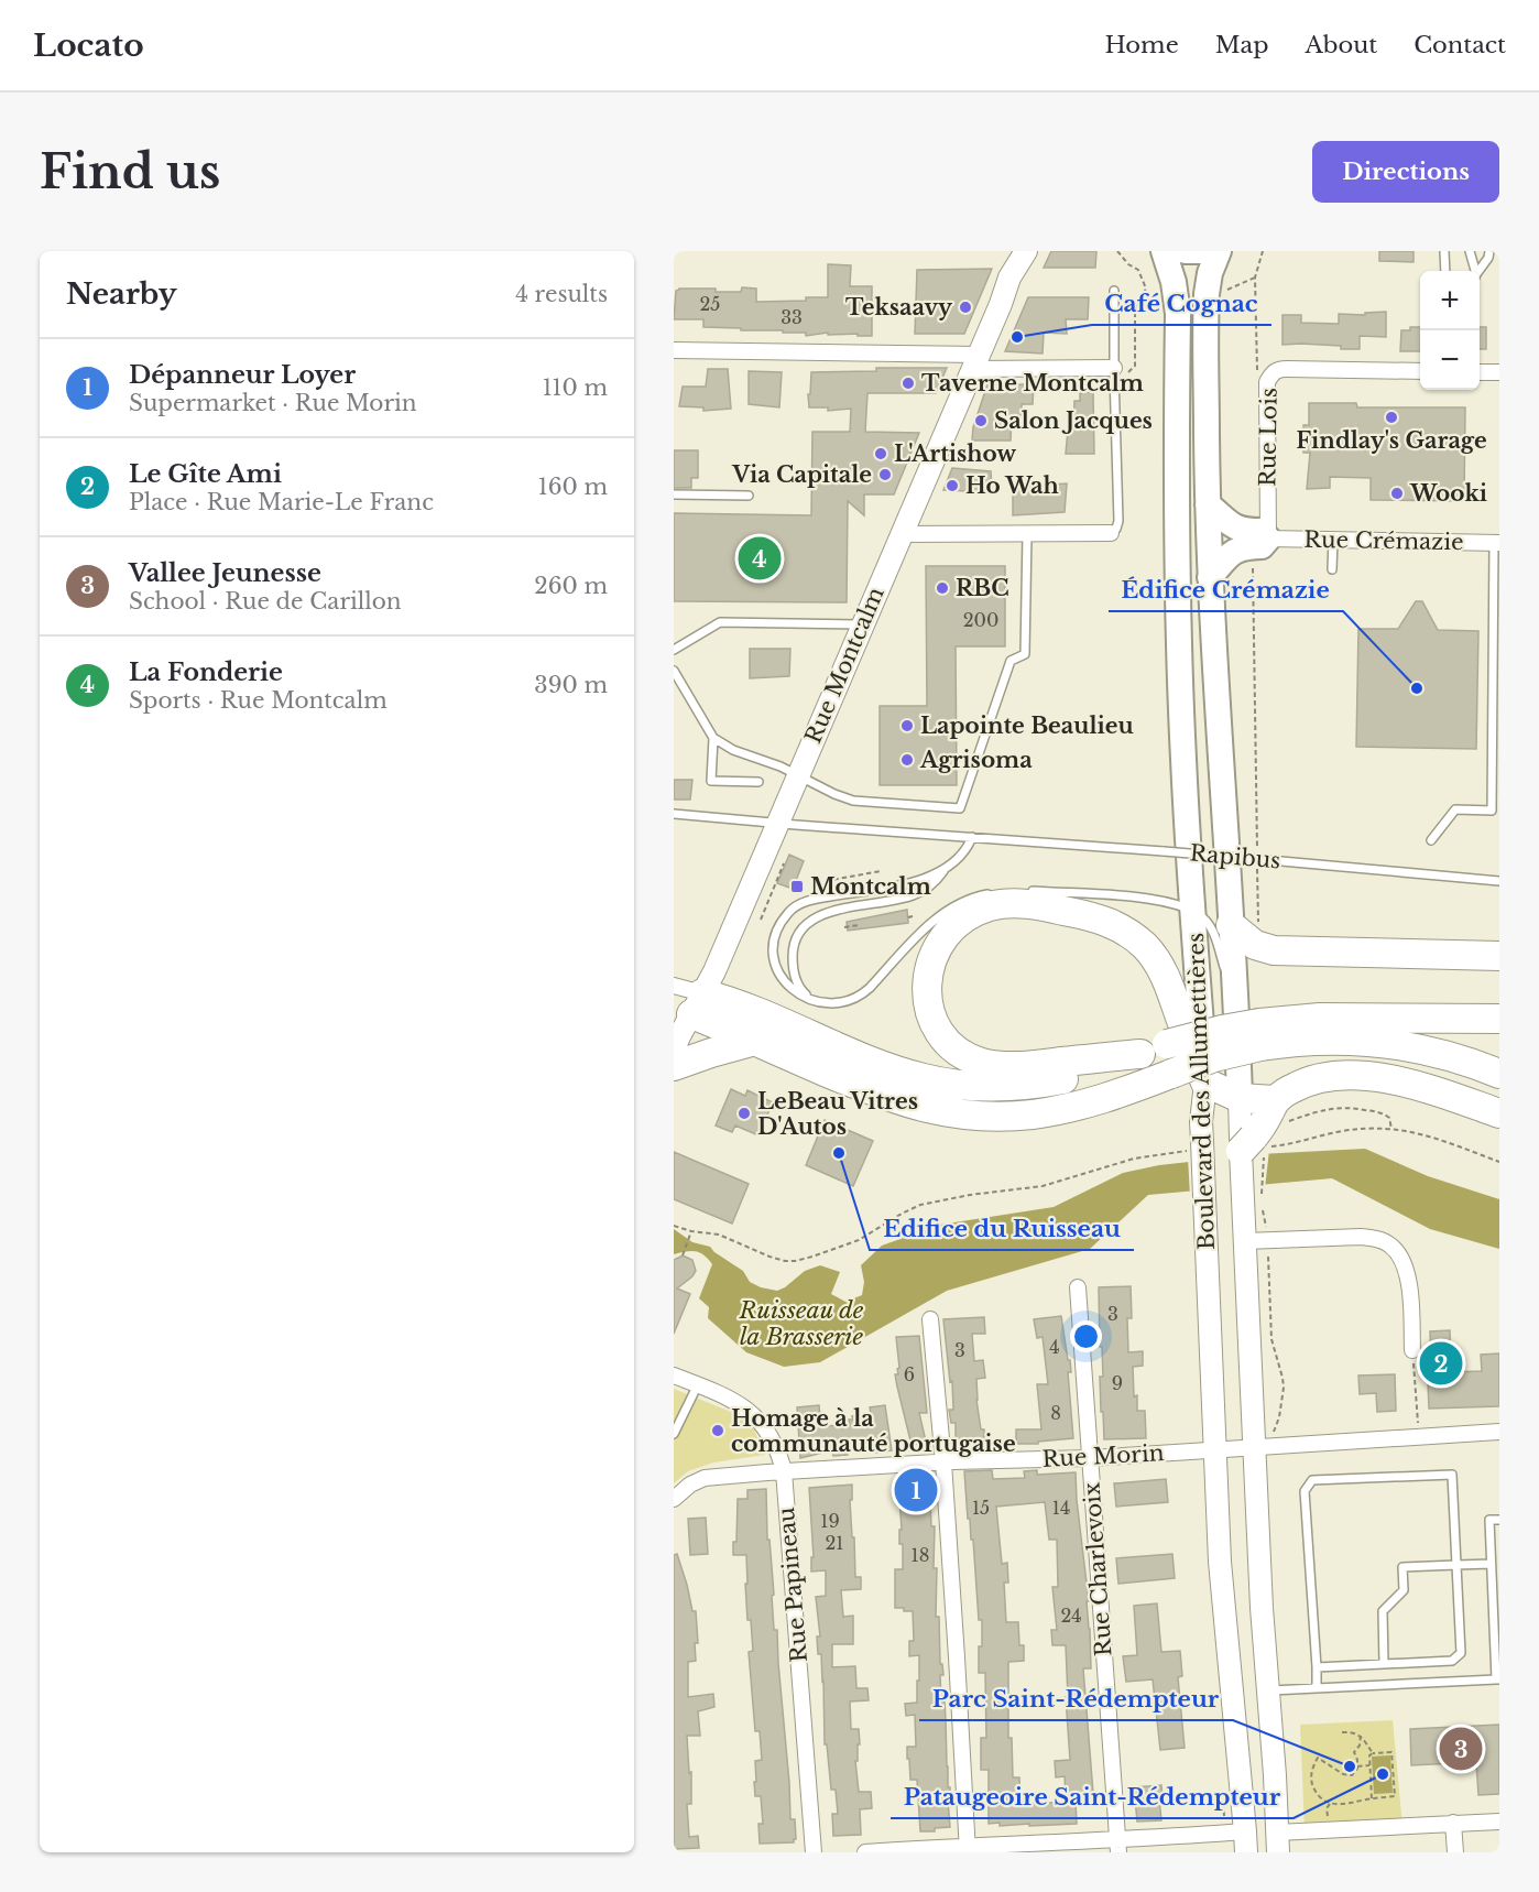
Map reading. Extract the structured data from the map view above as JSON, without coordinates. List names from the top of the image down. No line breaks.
{"streets":{"main road":["Rue Montcalm","Boulevard des Allumettières"],"street":["Rue Lois","Rue Crémazie","Rue Morin","Rue Charlevoix","Rue Papineau"],"lane":["Rapibus"]},"crossings":[["Rue Lois","Rue Crémazie"],["Rue Montcalm","Rapibus"],["Boulevard des Allumettières","Rue Morin"],["Rue Morin","Rue Charlevoix"],["Rue Morin","Rue Papineau"]],"water":["Ruisseau de la Brasserie"],"places":{"other":["Teksaavy","Café Cognac","Taverne Montcalm","Findlay's Garage","Salon Jacques","L'Artishow","Via Capitale","Ho Wah","Wooki","RBC","Édifice Crémazie","Lapointe Beaulieu","Agrisoma","LeBeau Vitres D'Autos","Edifice du Ruisseau","Homage à la communauté portugaise","Parc Saint-Rédempteur","Pataugeoire Saint-Rédempteur"],"transit":["Montcalm"]},"house_numbers":["25","33","200","3","4","3","6","9","8","15","14","19","21","18","24"],"page":{"header":"Locato","nav":["Home","Map","About","Contact"],"buttons":"Directions","title":"Find us","heading":["Nearby","4 results"],"map_buttons":["+","−"],"list":[{"mark":"1","name":"Dépanneur Loyer","note":"Supermarket · Rue Morin","value":"110 m"},{"mark":"2","name":"Le Gîte Ami","note":"Place · Rue Marie-Le Franc","value":"160 m"},{"mark":"3","name":"Vallee Jeunesse","note":"School · Rue de Carillon","value":"260 m"},{"mark":"4","name":"La Fonderie","note":"Sports · Rue Montcalm","value":"390 m"}],"pins":["4","2","1","3"]}}
